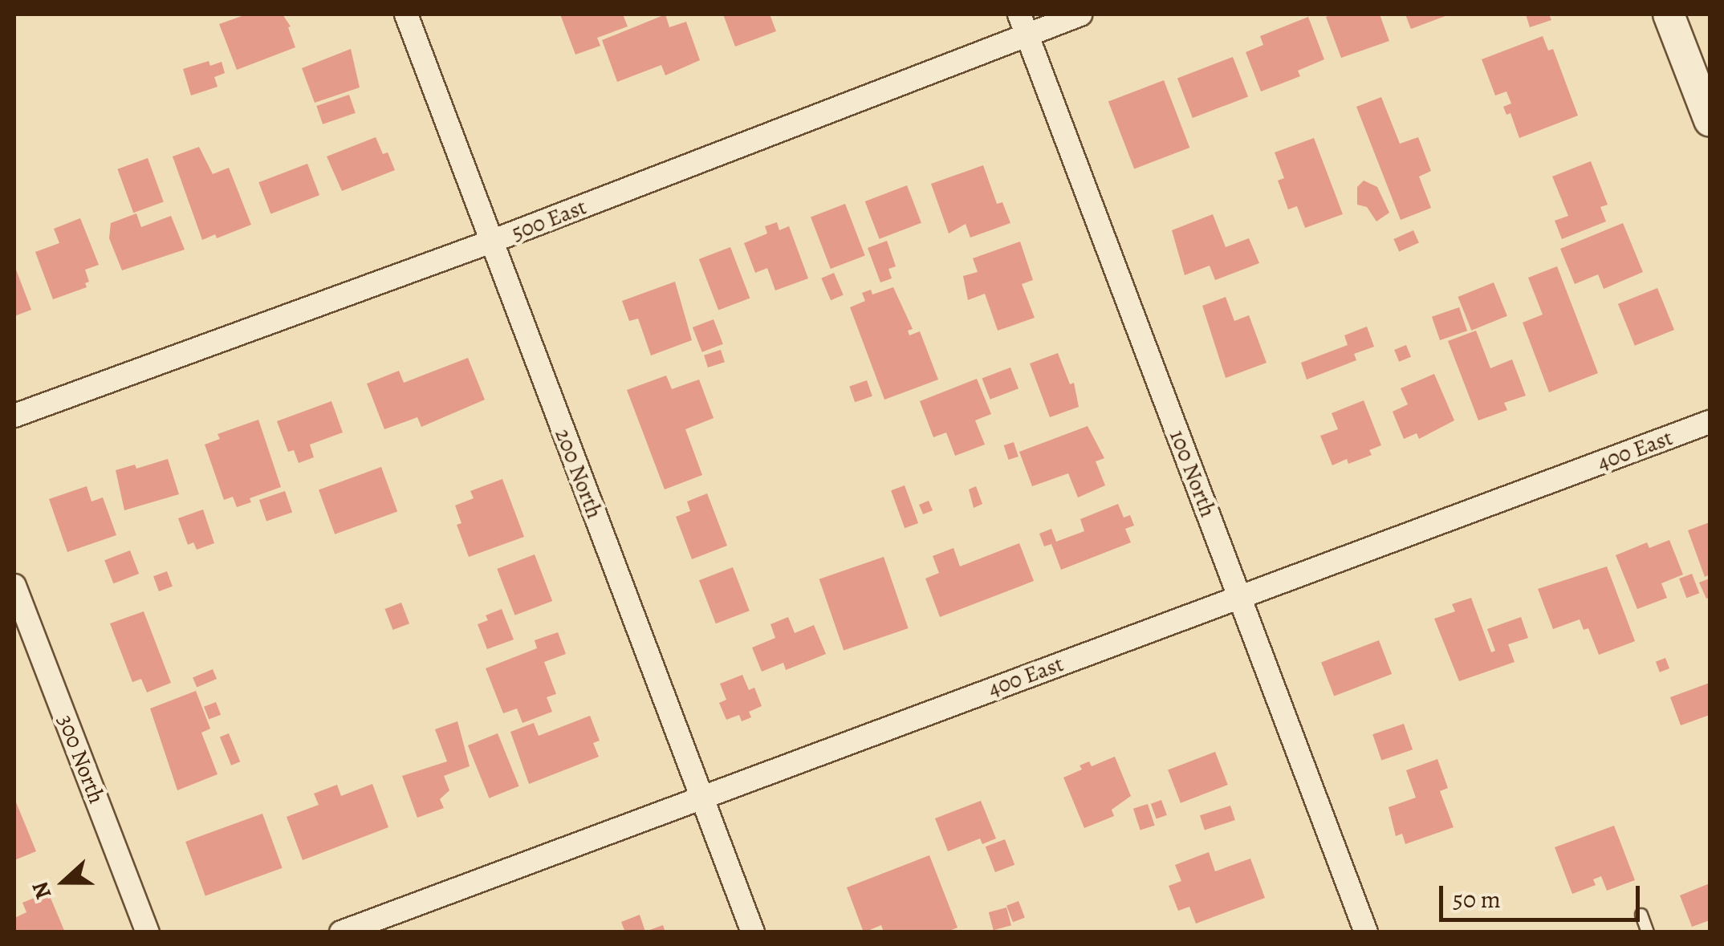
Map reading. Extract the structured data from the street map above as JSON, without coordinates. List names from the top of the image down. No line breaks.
{"streets":{"street":["500 East","400 East","200 North","100 North","300 North"]},"crossings":[["500 East","200 North"],["500 East","100 North"],["400 East","200 North"],["400 East","100 North"]],"scale_bar":"50 m","north":"left"}
